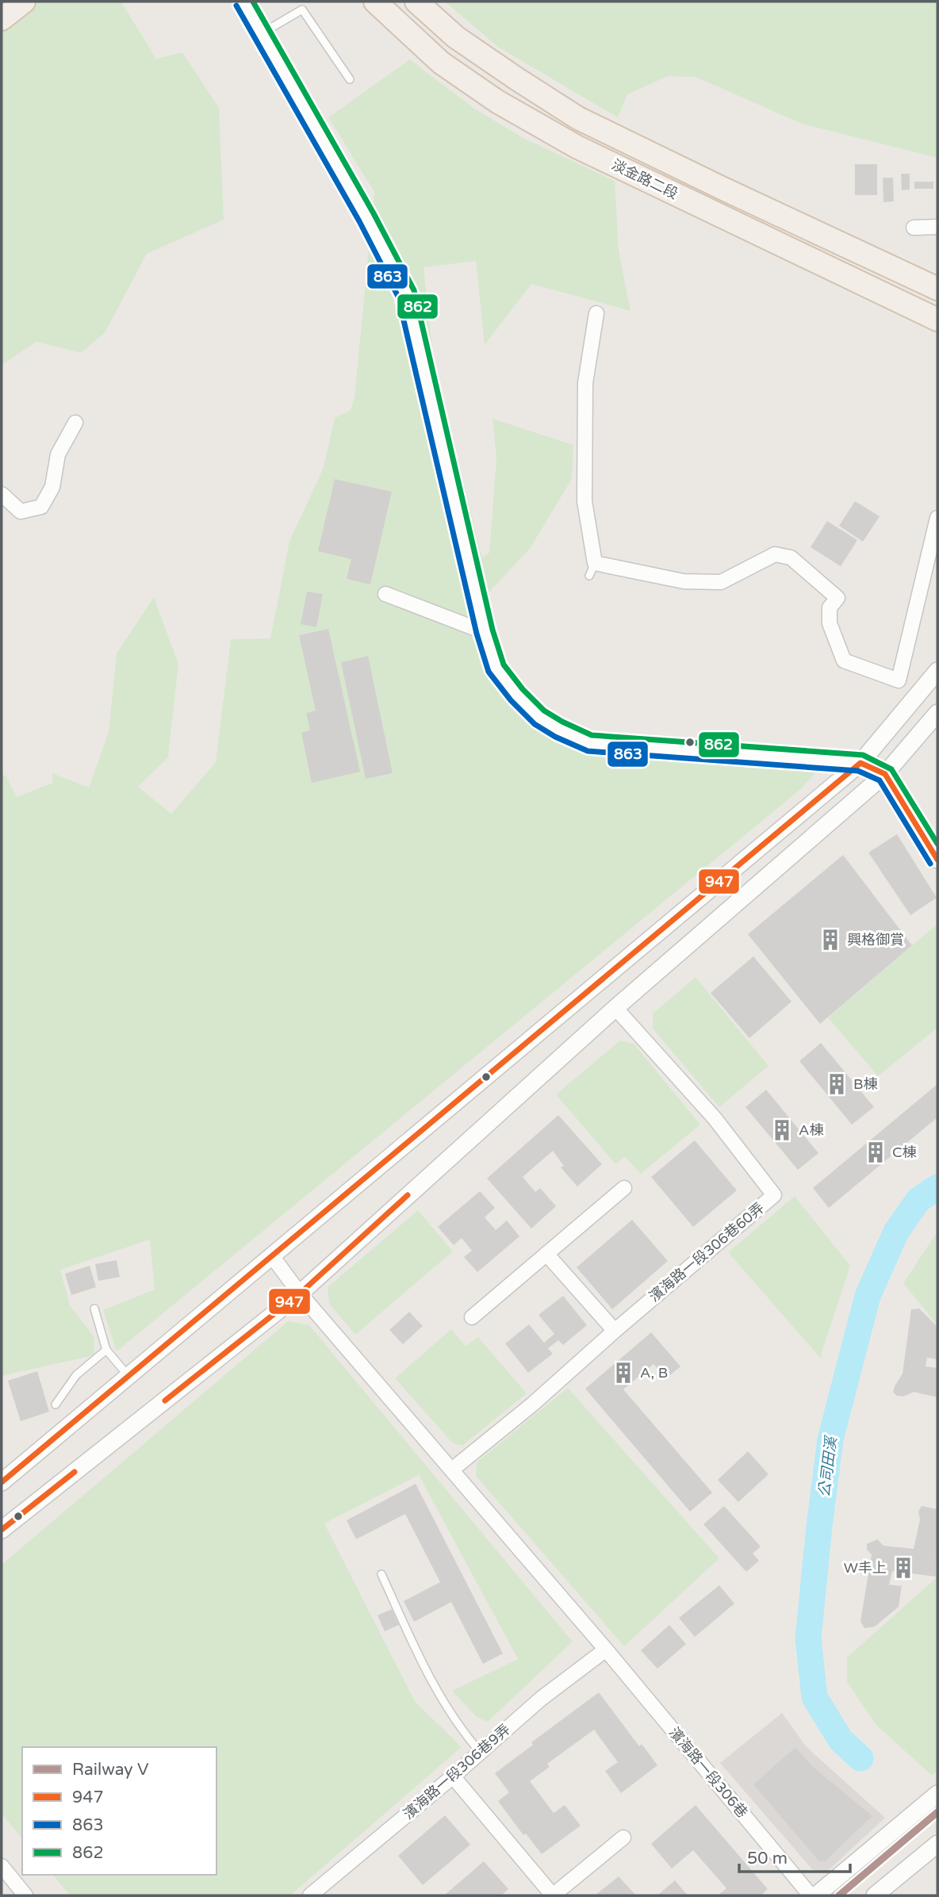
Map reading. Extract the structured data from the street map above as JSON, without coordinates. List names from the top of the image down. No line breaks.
{"streets":{"main road":["淡金路二段"],"street":["濱海路一段306巷60弄","濱海路一段306巷9弄","濱海路一段306巷"]},"crossings":[["濱海路一段306巷60弄","濱海路一段306巷"],["濱海路一段306巷9弄","濱海路一段306巷"]],"water":["公司田溪"],"places":{"building":["興格御賞","B棟","A棟","C棟","A, B","W丰上"]},"lines":["transit line 862","transit line 863","transit line 947","rail line V"],"legend":["Railway V","947","863","862"],"scale_bar":"50 m"}
